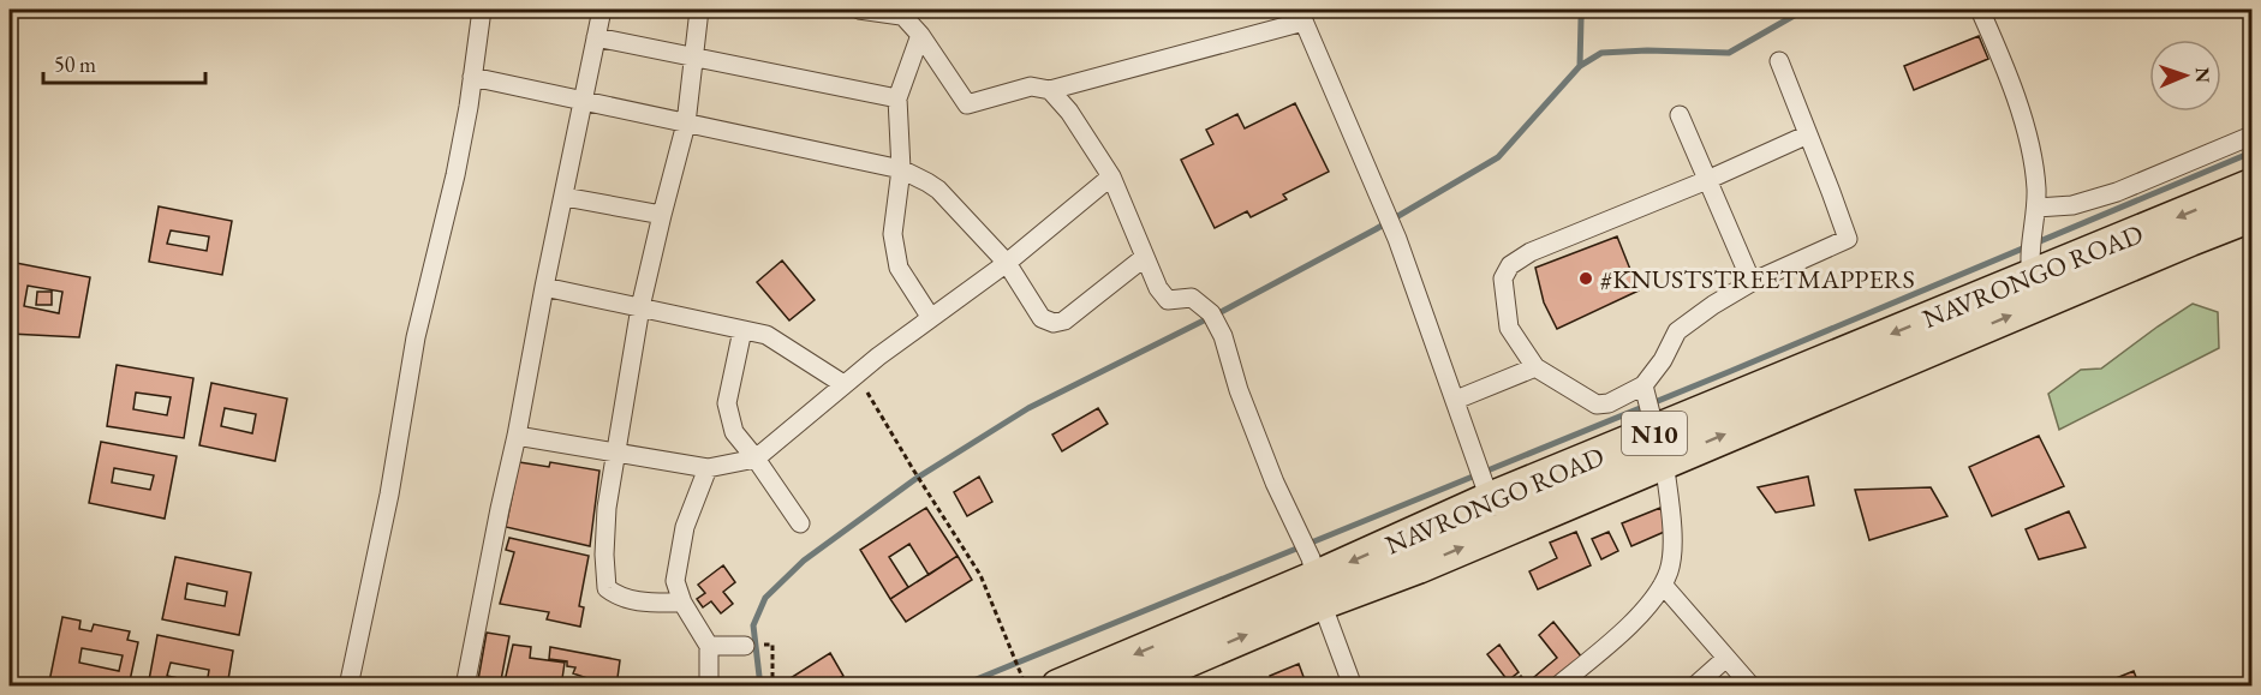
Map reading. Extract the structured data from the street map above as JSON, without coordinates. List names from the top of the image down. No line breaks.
{"streets":{"highway":["NAVRONGO ROAD","N10"]},"places":["#KNUSTSTREETMAPPERS"],"scale_bar":"50 m","north":"right"}
